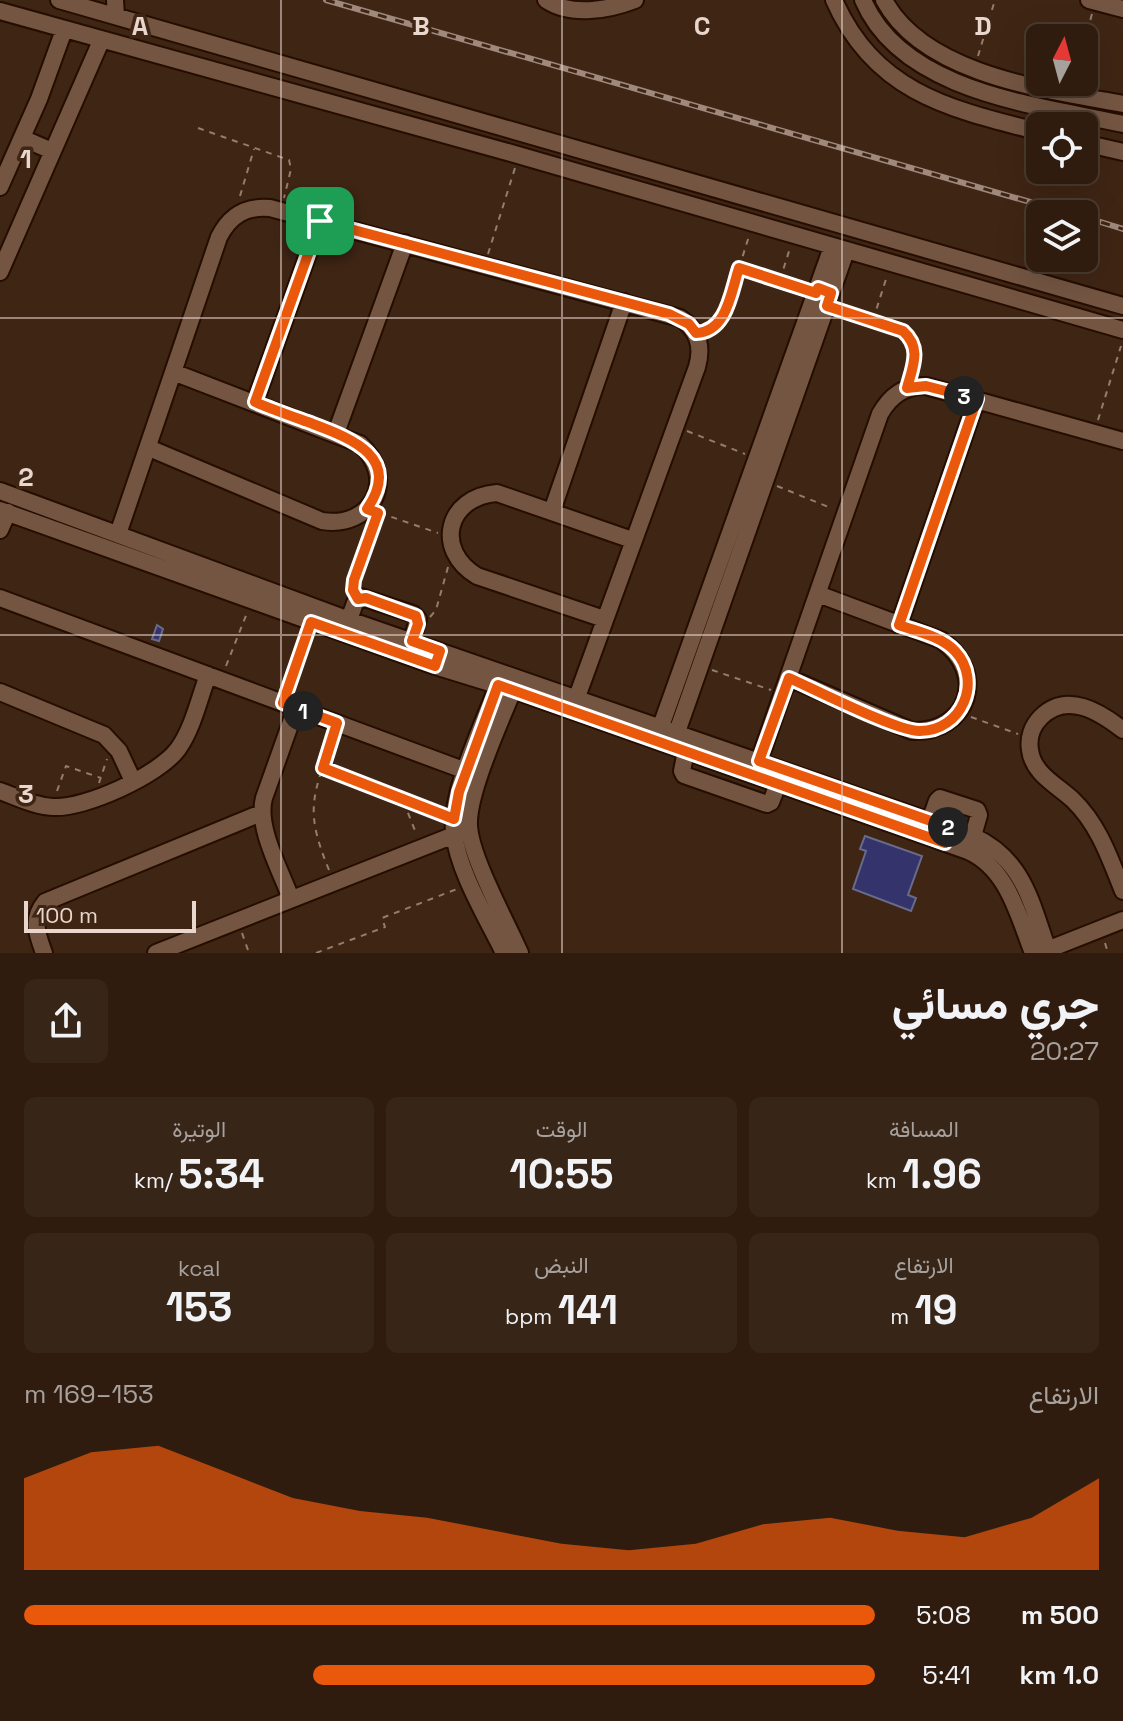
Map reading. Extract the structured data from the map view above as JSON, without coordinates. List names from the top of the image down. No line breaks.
{"scale_bar":"100 m","north":"top","page":{"pins":["3","1","2"],"scale":"100 m","heading":["جري مسائي","20:27"],"stats":[["المسافة","1.96 km"],["الوقت","10:55"],["الوتيرة","5:34 /km"],["الارتفاع","19 m"],["النبض","141 bpm"],["kcal","153"]],"chart":["الارتفاع","153–169 m"],"list":[{"name":"500 m","note":"5:08"},{"name":"1.0 km","note":"5:41"}]},"grid":{"columns":["A","B","C","D"],"rows":["1","2","3"]}}
